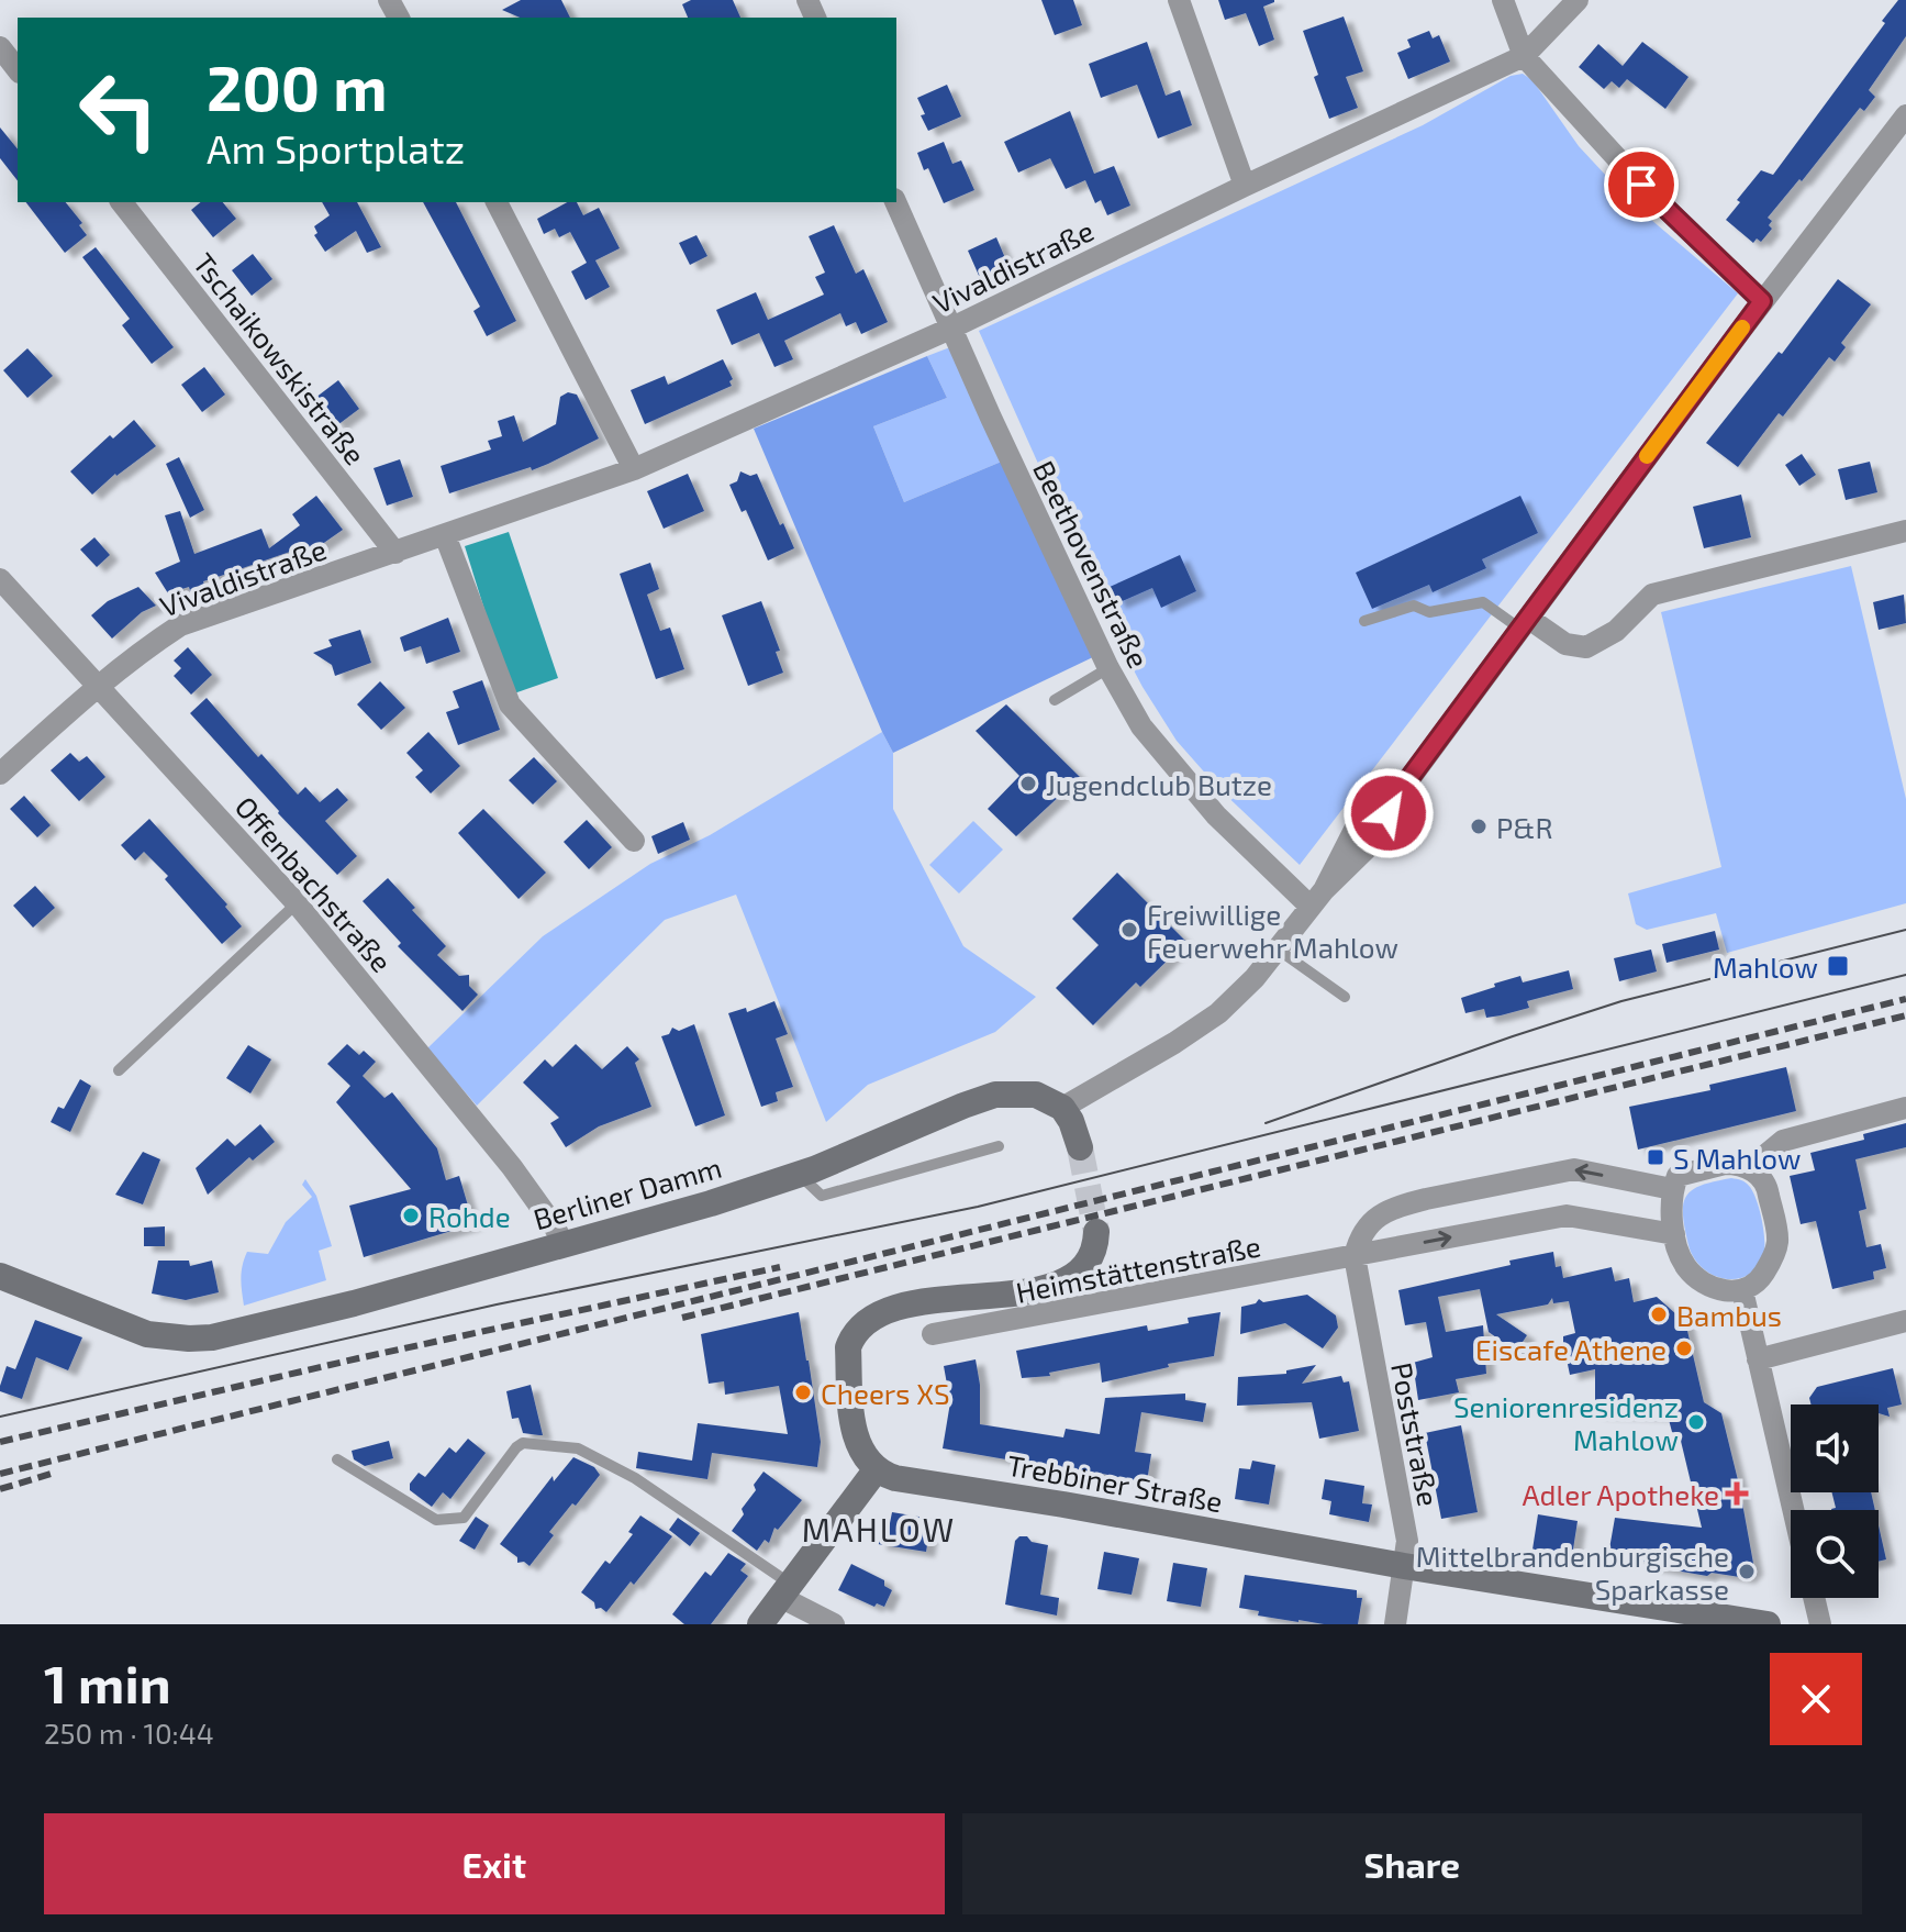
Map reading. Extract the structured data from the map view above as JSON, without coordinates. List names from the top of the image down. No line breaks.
{"streets":{"main road":["Berliner Damm","Trebbiner Straße"],"street":["Vivaldistraße","Tschaikowskistraße","Beethovenstraße","Offenbachstraße","Heimstättenstraße","Poststraße"]},"crossings":[["Vivaldistraße","Tschaikowskistraße"],["Vivaldistraße","Beethovenstraße"],["Vivaldistraße","Offenbachstraße"],["Offenbachstraße","Berliner Damm"],["Heimstättenstraße","Poststraße"],["Poststraße","Trebbiner Straße"]],"districts":["MAHLOW"],"places":{"other":["Jugendclub Butze","P&R","Freiwillige Feuerwehr Mahlow","Rohde","Bambus","Eiscafe Athene","Cheers XS","Seniorenresidenz Mahlow","Mittelbrandenburgische Sparkasse"],"transit":["Mahlow","S Mahlow"],"health":["Adler Apotheke"]},"page":{"turn":["200 m","Am Sportplatz"],"heading":["1 min","250 m · 10:44"],"buttons":["Exit","Share"]}}
